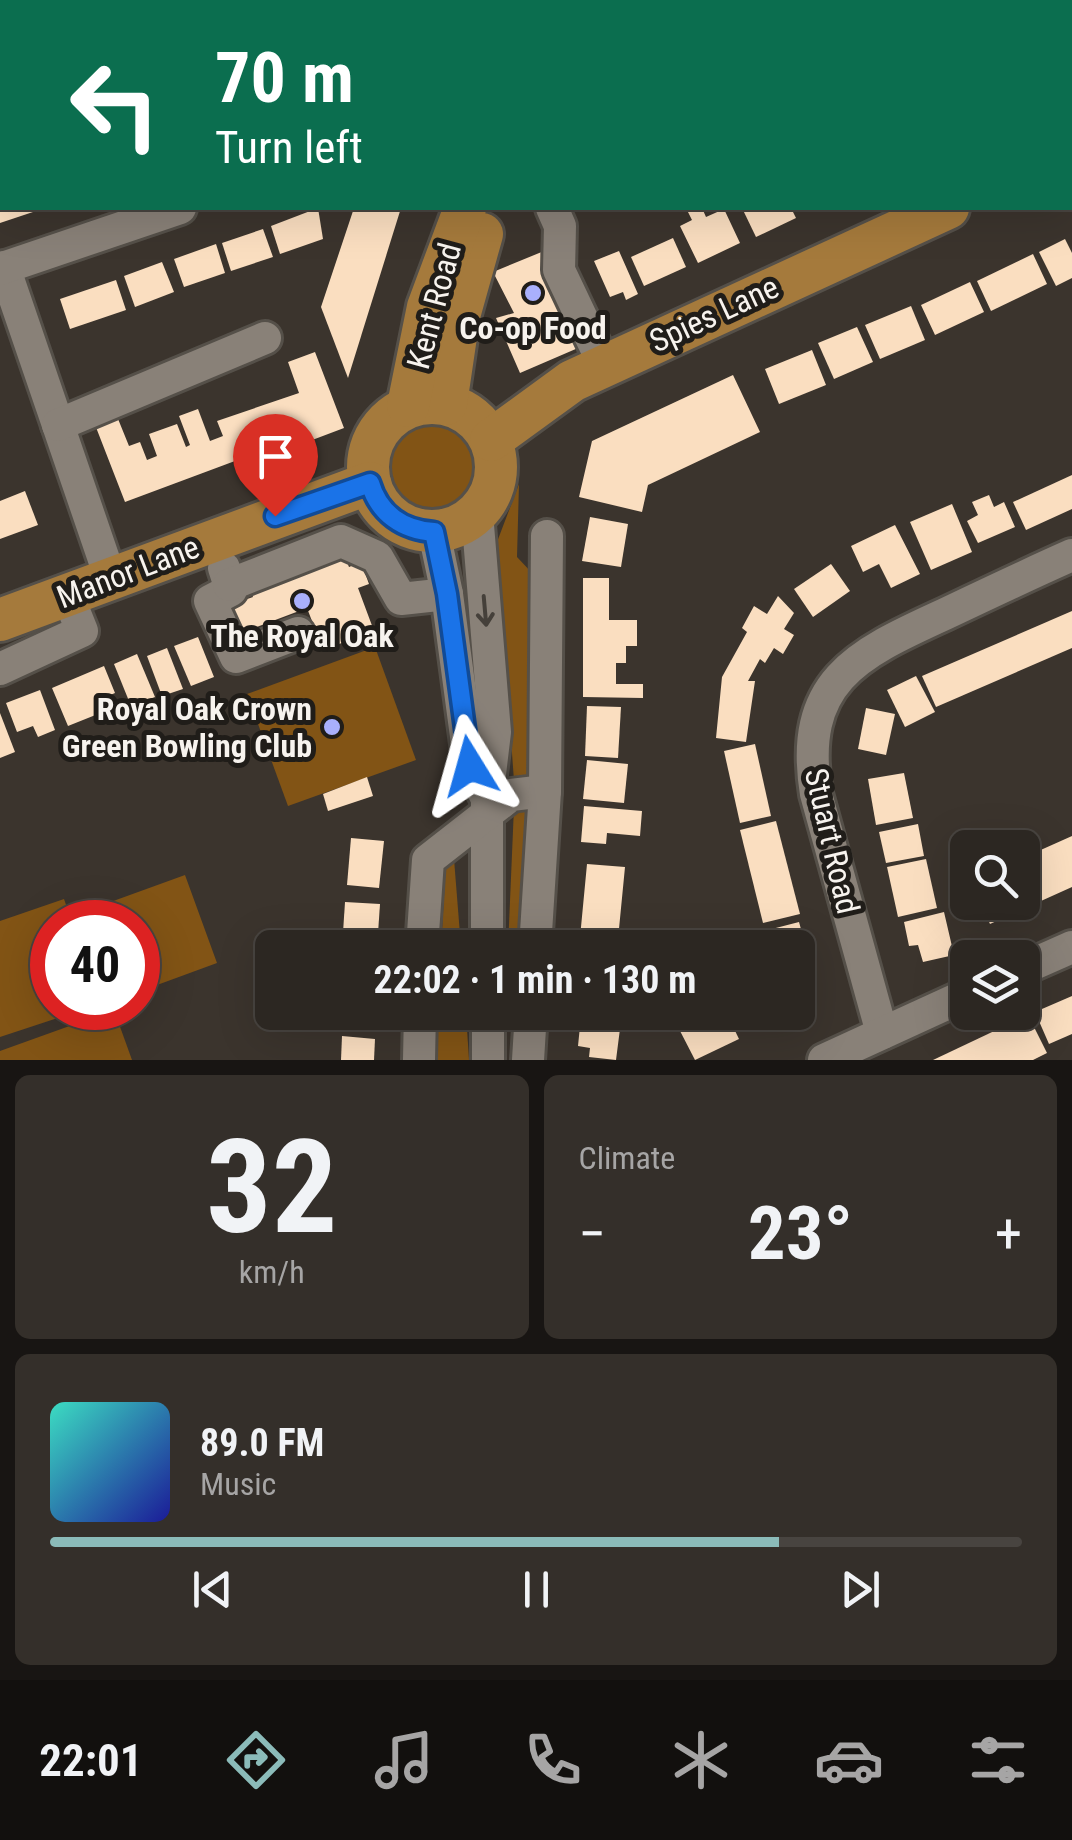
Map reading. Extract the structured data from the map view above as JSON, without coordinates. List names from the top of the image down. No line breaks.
{"streets":{"main road":["Kent Road","Spies Lane","Manor Lane"],"street":["Stuart Road"]},"crossings":[["Kent Road","Spies Lane"],["Kent Road","Manor Lane"],["Spies Lane","Manor Lane"]],"places":["Co-op Food","The Royal Oak","Royal Oak Crown Green Bowling Club"],"page":{"turn":["70 m","Turn left"],"limit":"40","trip":"22:02 · 1 min · 130 m","tile":[["32","km/h"],"Climate"],"heat":["−","23°","+"],"song":["89.0 FM","Music"],"tabs":"22:01"}}
